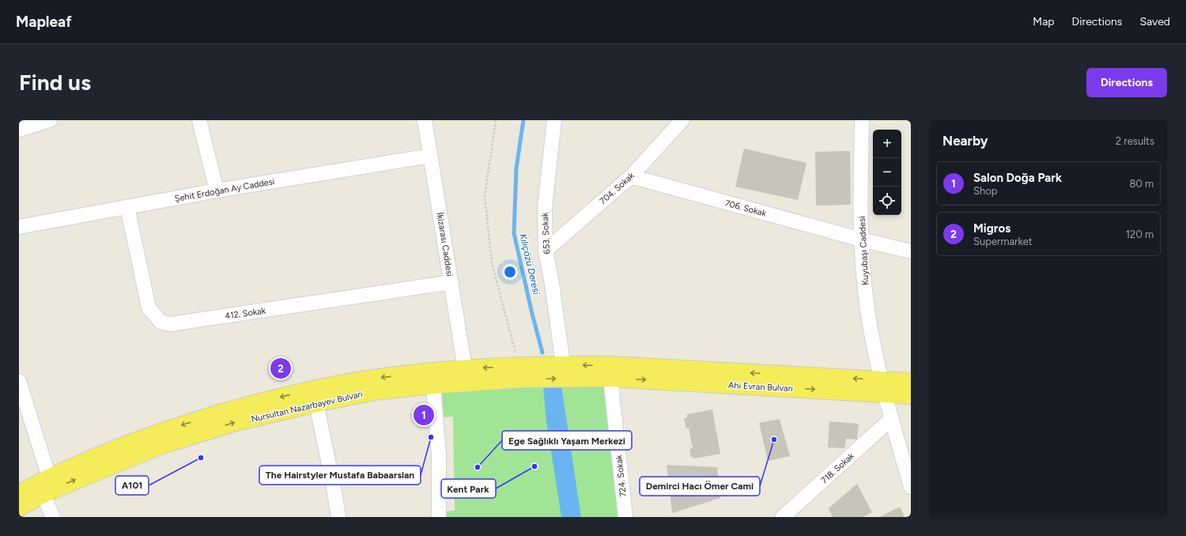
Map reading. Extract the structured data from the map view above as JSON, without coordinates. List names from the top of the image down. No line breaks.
{"streets":{"main road":["Ahi Evran Bulvarı","Nursultan Nazarbayev Bulvarı"],"street":["704. Sokak","Şehit Erdoğan Ay Caddesi","706. Sokak","653. Sokak","İkizarası Caddesi","Kuyubaşı Caddesi","412. Sokak","718. Sokak","724. Sokak"]},"crossings":[["704. Sokak","706. Sokak"],["704. Sokak","653. Sokak"],["Şehit Erdoğan Ay Caddesi","İkizarası Caddesi"],["Şehit Erdoğan Ay Caddesi","412. Sokak"],["706. Sokak","Kuyubaşı Caddesi"],["653. Sokak","Nursultan Nazarbayev Bulvarı"],["İkizarası Caddesi","412. Sokak"],["İkizarası Caddesi","Nursultan Nazarbayev Bulvarı"],["Kuyubaşı Caddesi","Ahi Evran Bulvarı"],["Kuyubaşı Caddesi","718. Sokak"],["Ahi Evran Bulvarı","Nursultan Nazarbayev Bulvarı"],["Ahi Evran Bulvarı","724. Sokak"],["Nursultan Nazarbayev Bulvarı","724. Sokak"]],"water":["Kılıçözü Deresi"],"places":["The Hairstyler Mustafa Babaarslan","Demirci Hacı Ömer Cami","A101","Kent Park","Ege Sağlıklı Yaşam Merkezi"],"page":{"header":"Mapleaf","nav":["Map","Directions","Saved"],"buttons":"Directions","title":"Find us","heading":["Nearby","2 results"],"map_buttons":["+","−"],"list":[{"mark":"1","name":"Salon Doğa Park","note":"Shop","value":"80 m"},{"mark":"2","name":"Migros","note":"Supermarket","value":"120 m"}],"pins":["2","1"]}}
